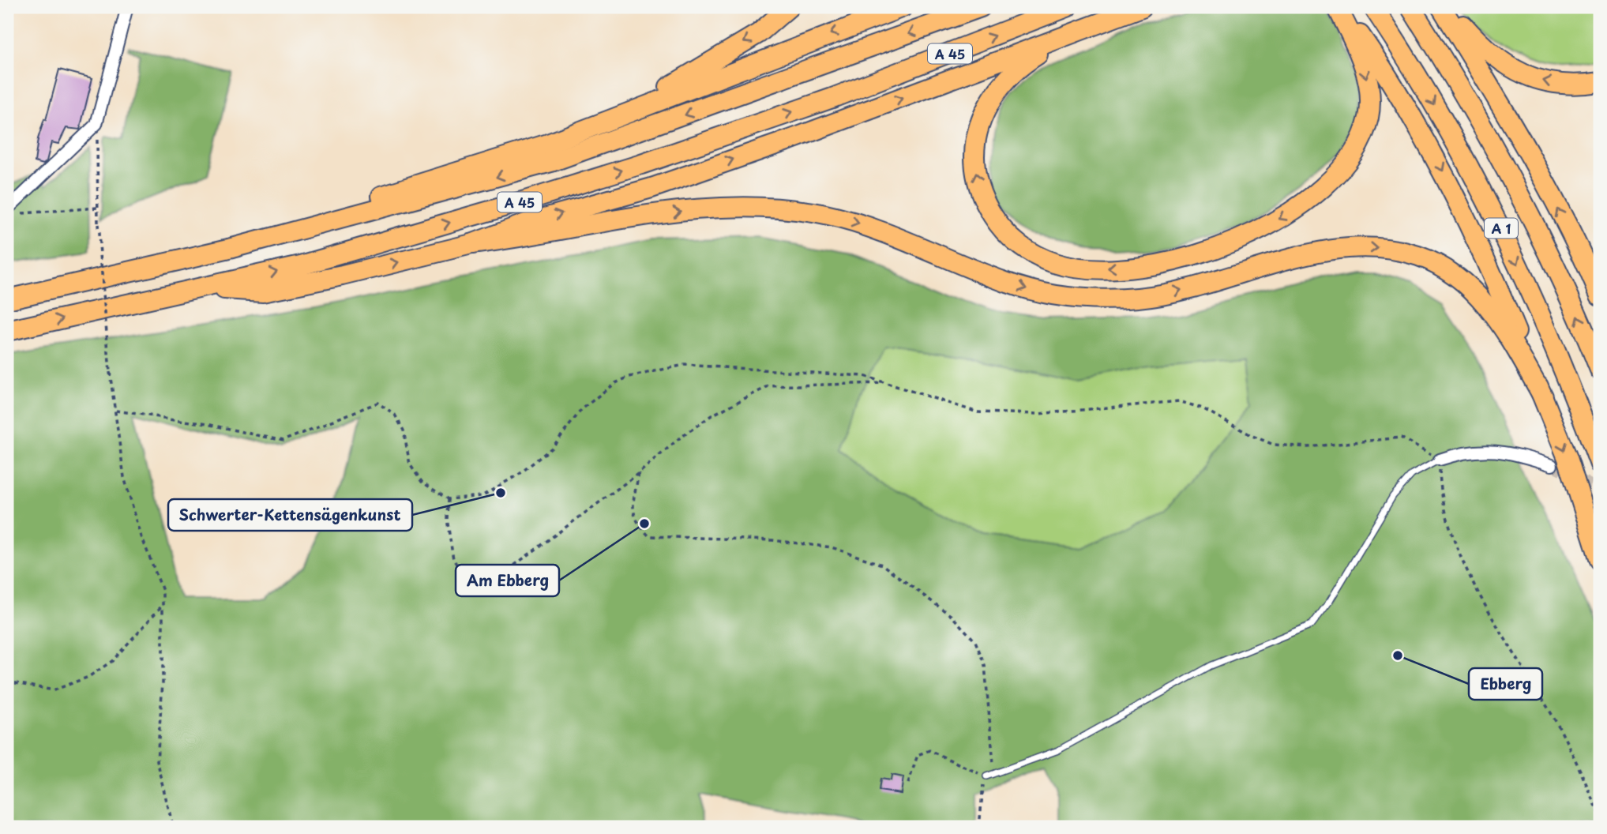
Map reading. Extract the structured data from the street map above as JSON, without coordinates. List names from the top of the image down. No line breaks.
{"streets":{"highway":["A 45","A 1"]},"places":["Schwerter-Kettensägenkunst","Am Ebberg","Ebberg"]}
